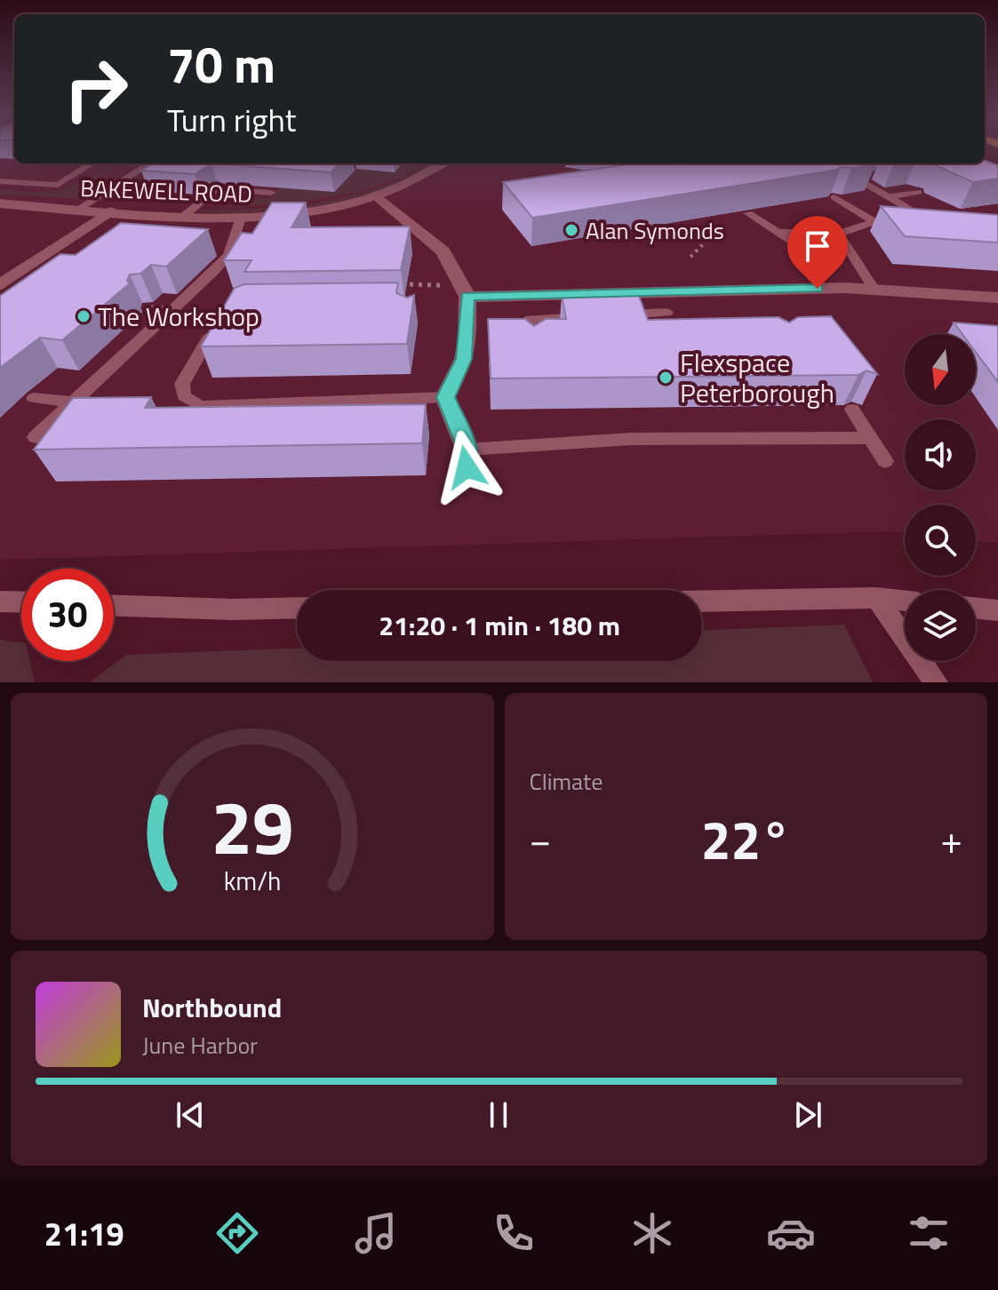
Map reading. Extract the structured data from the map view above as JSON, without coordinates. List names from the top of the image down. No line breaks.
{"streets":{"street":["BAKEWELL ROAD"]},"places":["Alan Symonds","The Workshop","Flexspace Peterborough"],"north":"bottom","page":{"turn":["70 m","Turn right"],"limit":"30","trip":"21:20 · 1 min · 180 m","tile":"Climate","heat":["−","22°","+"],"song":["Northbound","June Harbor"],"tabs":"21:19","gauge":["29","km/h"]}}
